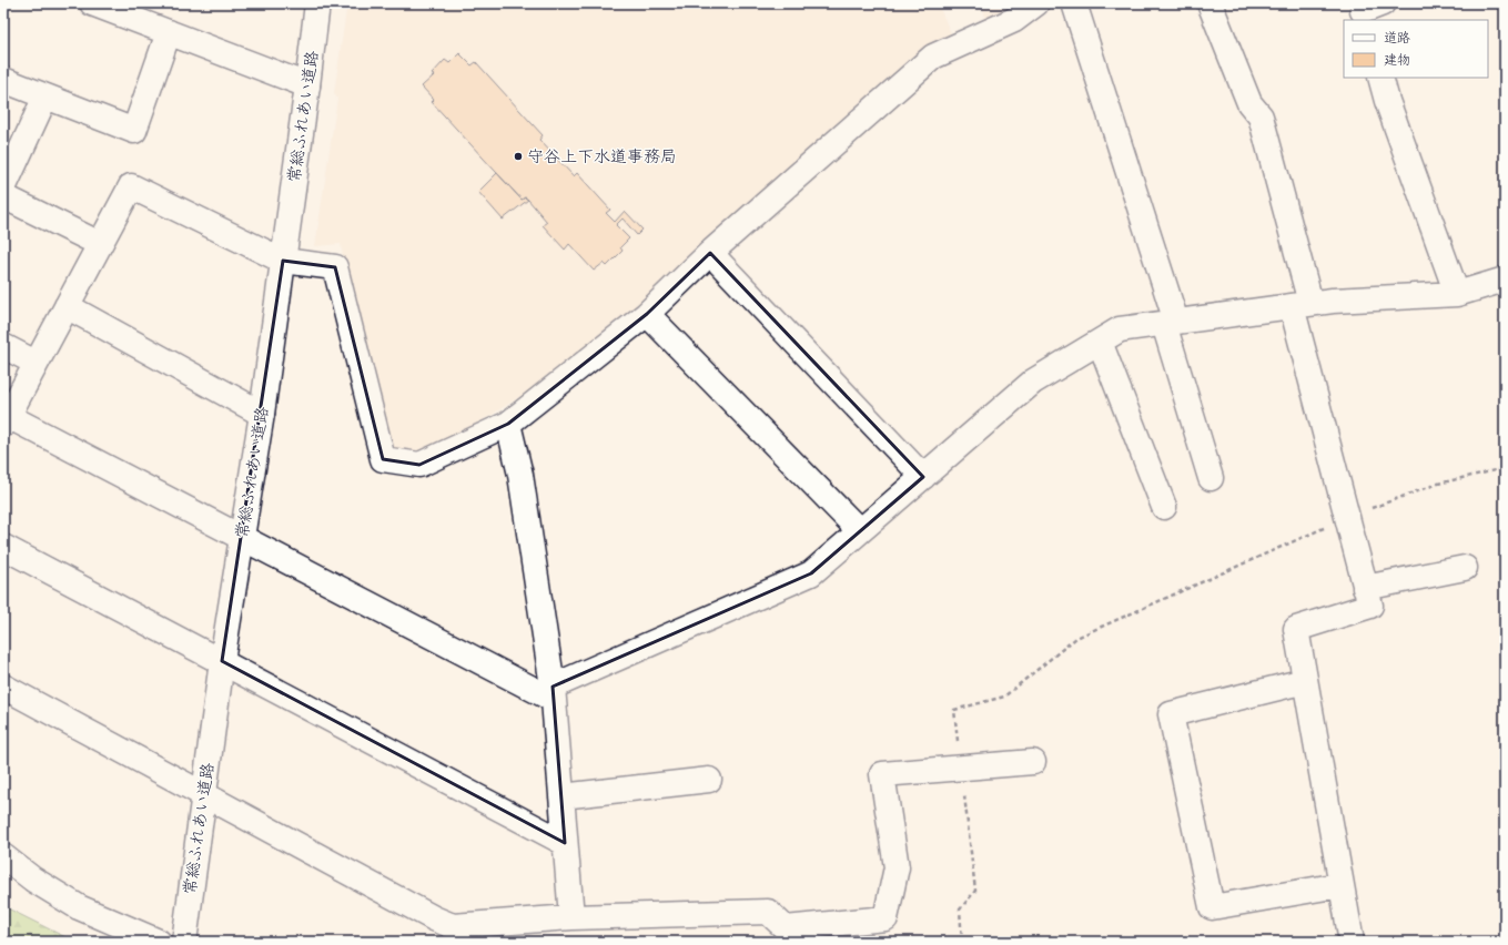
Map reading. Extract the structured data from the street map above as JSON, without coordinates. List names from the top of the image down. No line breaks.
{"streets":{"street":["常総ふれあい道路"]},"places":["守谷上下水道事務局"],"legend":["道路","建物"]}
